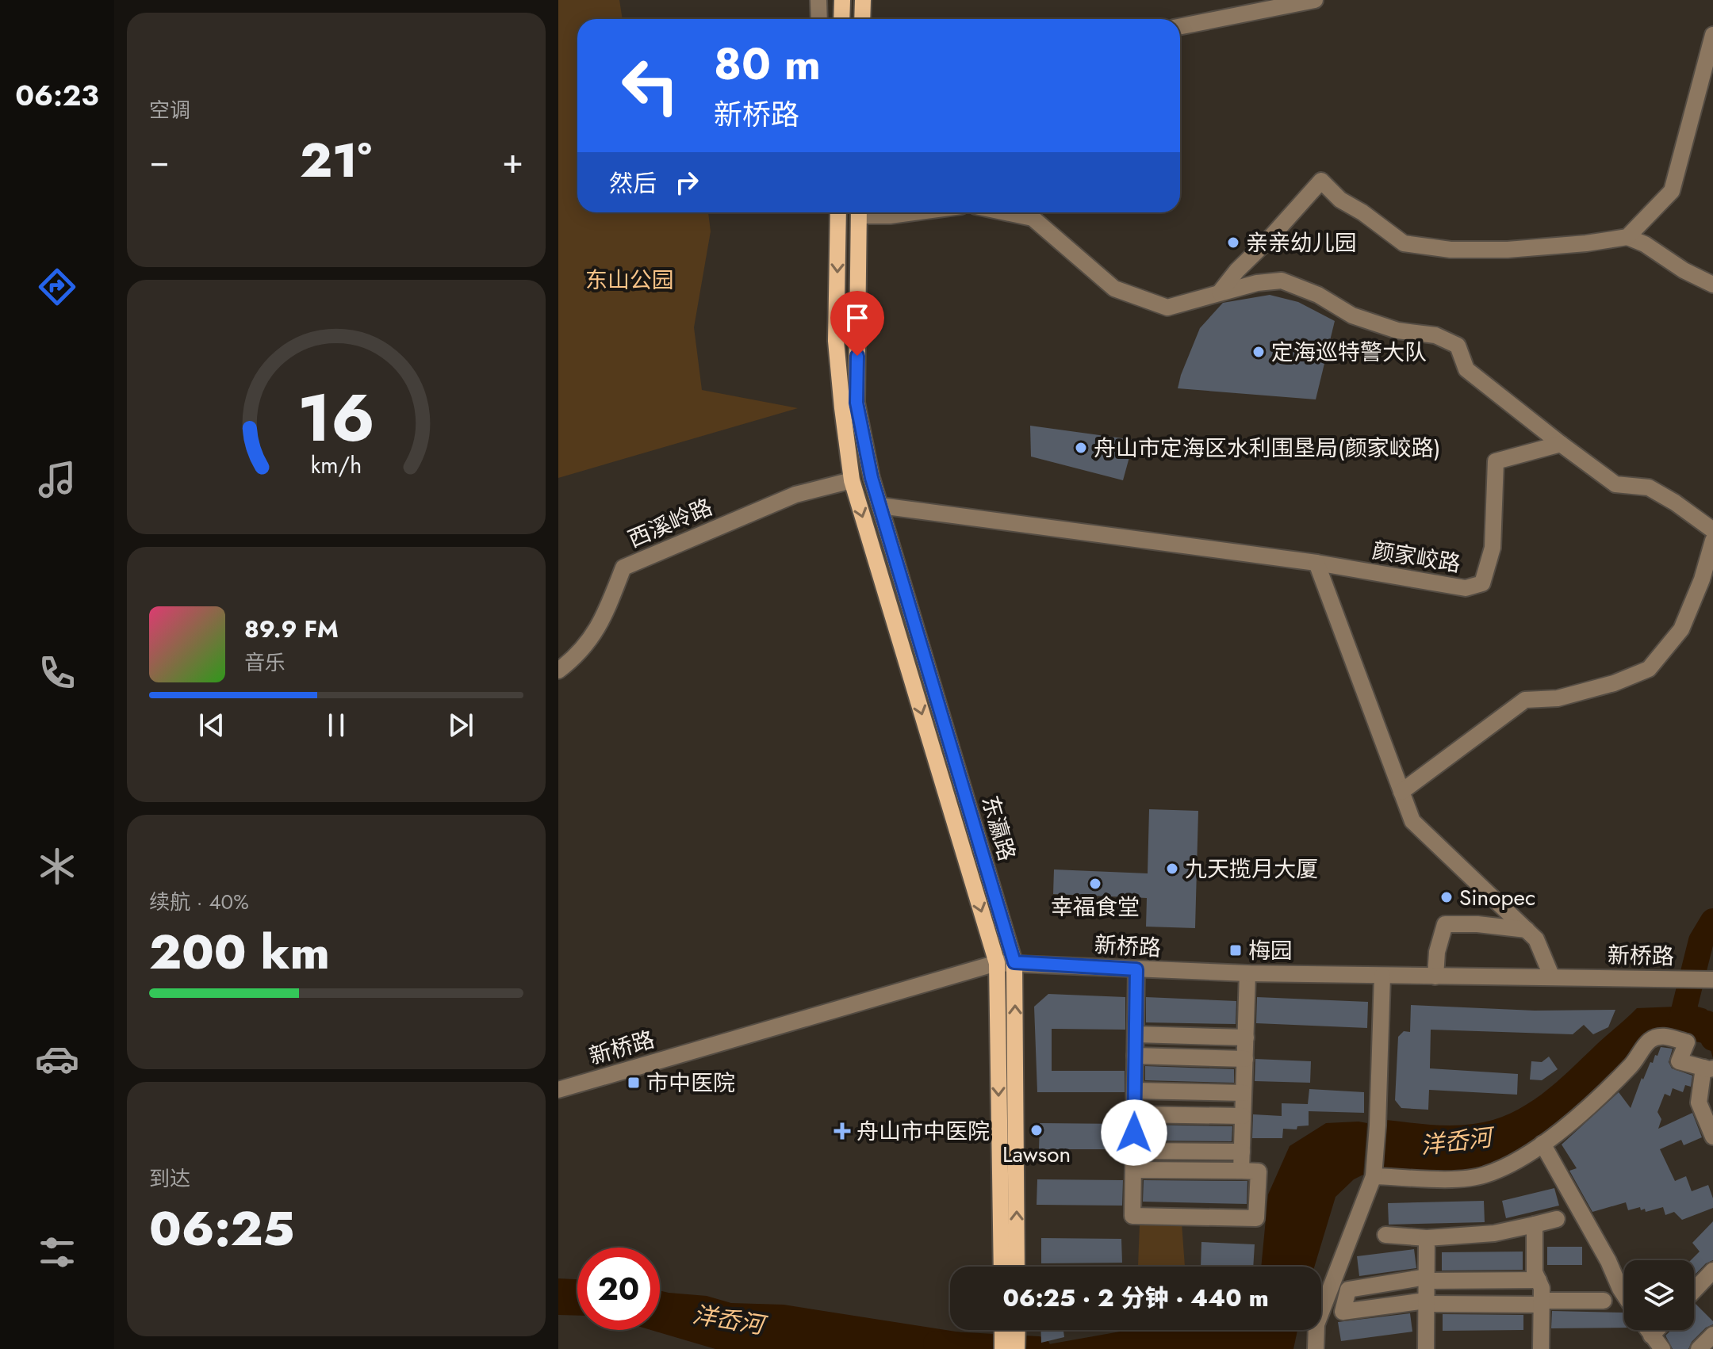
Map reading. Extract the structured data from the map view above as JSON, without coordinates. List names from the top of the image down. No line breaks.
{"streets":{"main road":["东瀛路"],"street":["西溪岭路","颜家峧路","新桥路"]},"crossings":[["西溪岭路","东瀛路"],["颜家峧路","东瀛路"],["东瀛路","新桥路"]],"water":["洋岙河"],"parks":["东山公园"],"places":{"other":["亲亲幼儿园","定海巡特警大队","舟山市定海区水利围垦局(颜家峧路)","九天揽月大厦","幸福食堂","Sinopec","Lawson"],"transit":["梅园","市中医院"],"health":["舟山市中医院"]},"page":{"tabs":"06:23","tile":["空调",["续航 · 40%","200 km"],["到达","06:25"]],"turn":["80 m","新桥路"],"heat":["−","21°","+"],"then":"然后","song":["89.9 FM","音乐"],"limit":"20","trip":"06:25 · 2 分钟 · 440 m","gauge":["16","km/h"]}}
